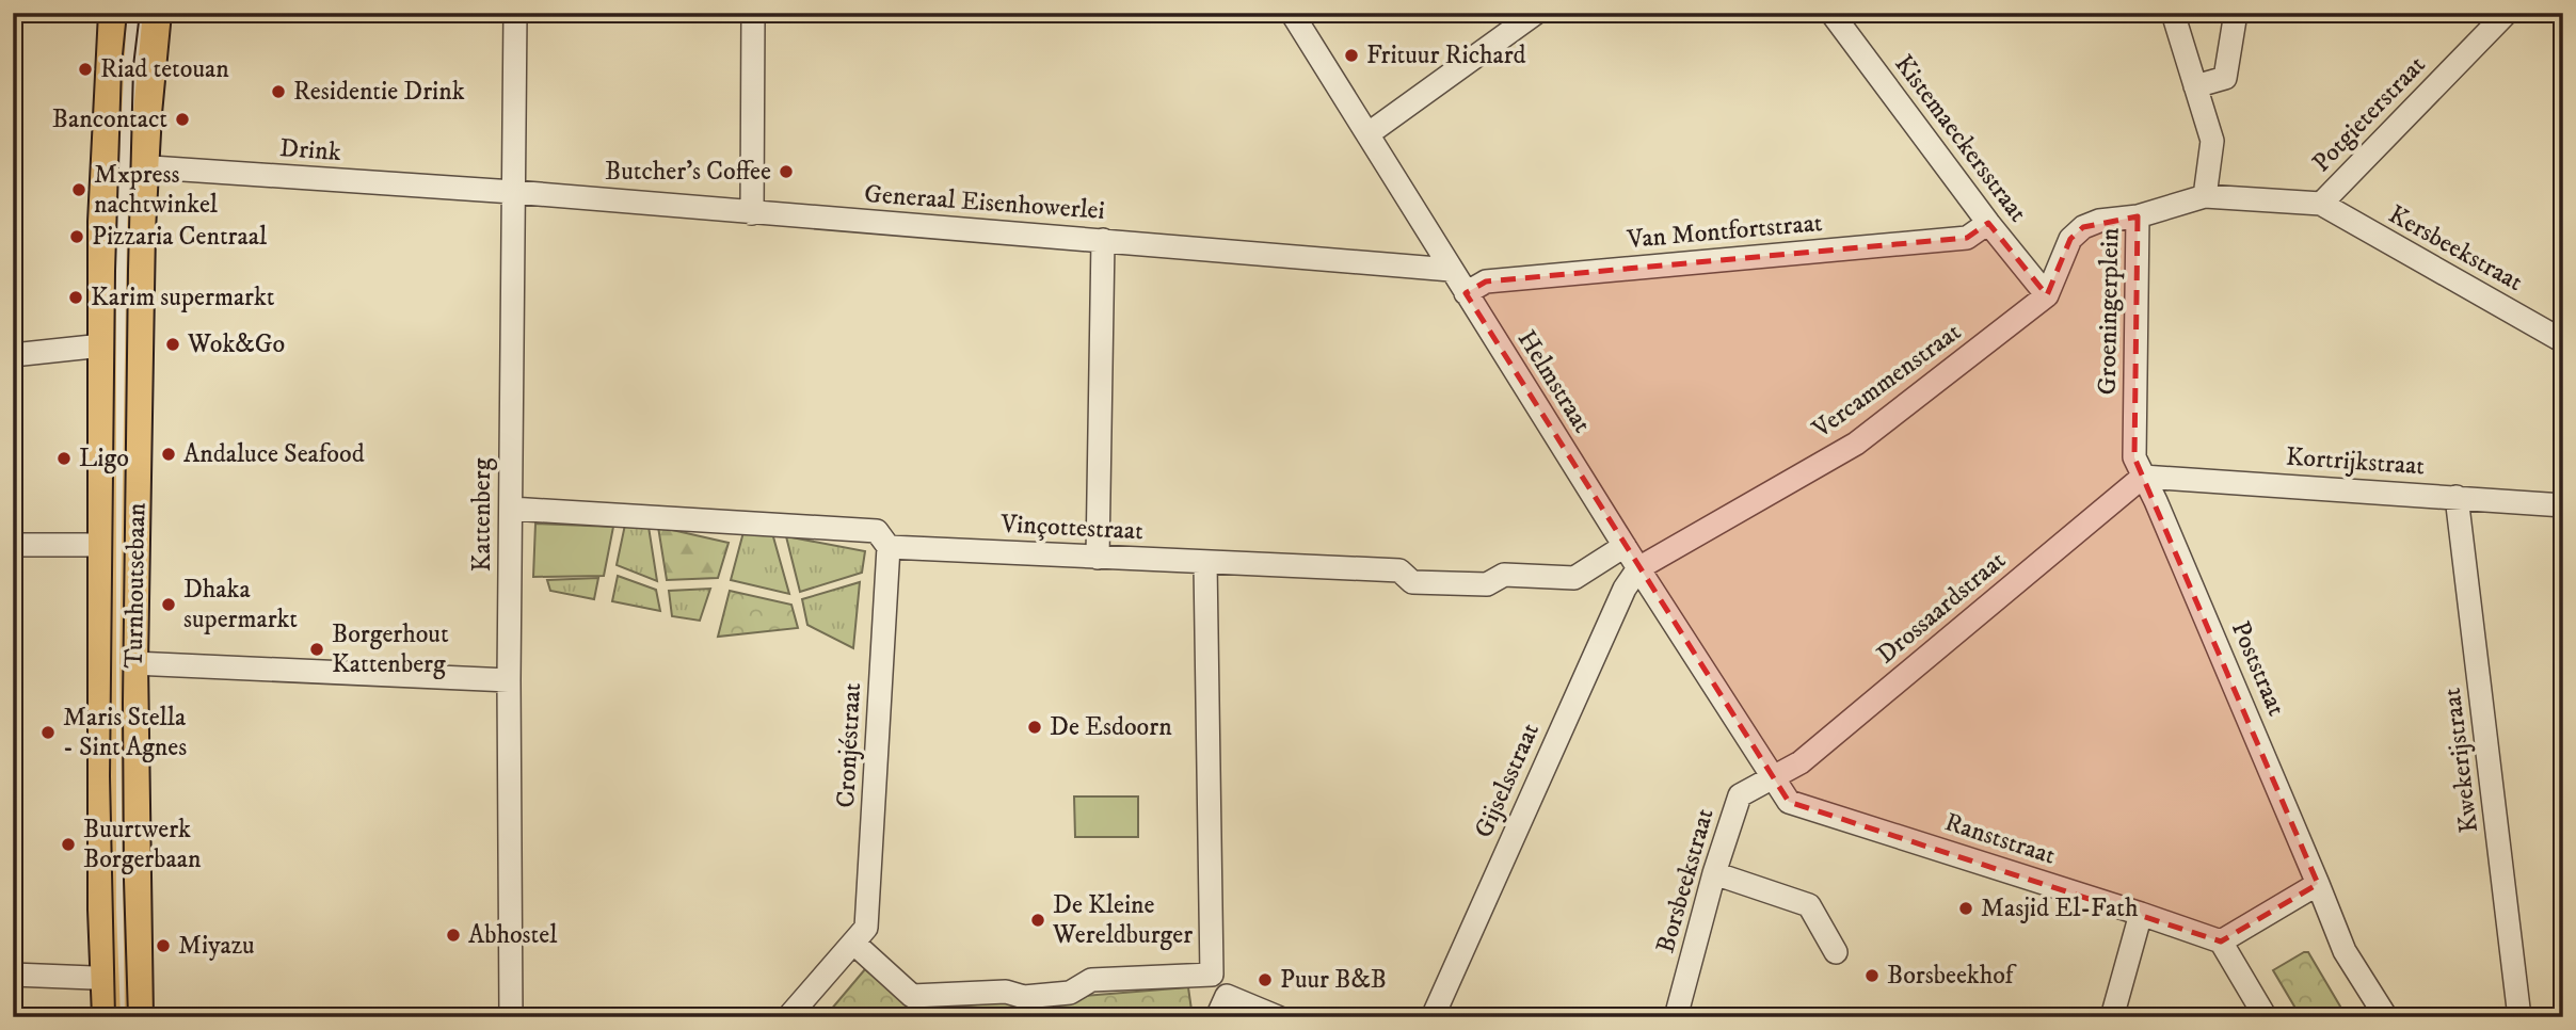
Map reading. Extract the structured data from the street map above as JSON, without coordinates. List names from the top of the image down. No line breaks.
{"streets":{"main road":["Turnhoutsebaan"],"street":["Potgieterstraat","Kistemaeckersstraat","Drink","Generaal Eisenhowerlei","Van Montfortstraat","Kersbeekstraat","Groeningerplein","Vercammenstraat","Helmstraat","Kortrijkstraat","Kattenberg","Vinçottestraat","Drossaardstraat","Poststraat","Cronjéstraat","Kwekerijstraat","Gijselsstraat","Ranststraat","Borsbeekstraat"]},"crossings":[["Potgieterstraat","Kersbeekstraat"],["Potgieterstraat","Groeningerplein"],["Kistemaeckersstraat","Van Montfortstraat"],["Kistemaeckersstraat","Vercammenstraat"],["Drink","Generaal Eisenhowerlei"],["Drink","Kattenberg"],["Drink","Turnhoutsebaan"],["Generaal Eisenhowerlei","Helmstraat"],["Generaal Eisenhowerlei","Kattenberg"],["Van Montfortstraat","Helmstraat"],["Groeningerplein","Vercammenstraat"],["Groeningerplein","Kortrijkstraat"],["Groeningerplein","Drossaardstraat"],["Groeningerplein","Poststraat"],["Vercammenstraat","Helmstraat"],["Vercammenstraat","Gijselsstraat"],["Helmstraat","Vinçottestraat"],["Helmstraat","Drossaardstraat"],["Helmstraat","Gijselsstraat"],["Helmstraat","Ranststraat"],["Helmstraat","Borsbeekstraat"],["Kortrijkstraat","Drossaardstraat"],["Kortrijkstraat","Poststraat"],["Kortrijkstraat","Kwekerijstraat"],["Kattenberg","Vinçottestraat"],["Vinçottestraat","Cronjéstraat"],["Drossaardstraat","Poststraat"],["Drossaardstraat","Ranststraat"],["Drossaardstraat","Borsbeekstraat"],["Ranststraat","Borsbeekstraat"]],"places":["Frituur Richard","Riad tetouan","Residentie Drink","Bancontact","Butcher's Coffee","Mxpress nachtwinkel","Pizzaria Centraal","Karim supermarkt","Wok&Go","Andaluce Seafood","Ligo","Dhaka supermarkt","Borgerhout Kattenberg","De Esdoorn","Maris Stella - Sint Agnes","Buurtwerk Borgerbaan","Masjid El-Fath","De Kleine Wereldburger","Abhostel","Miyazu","Borsbeekhof","Puur B&B"]}
